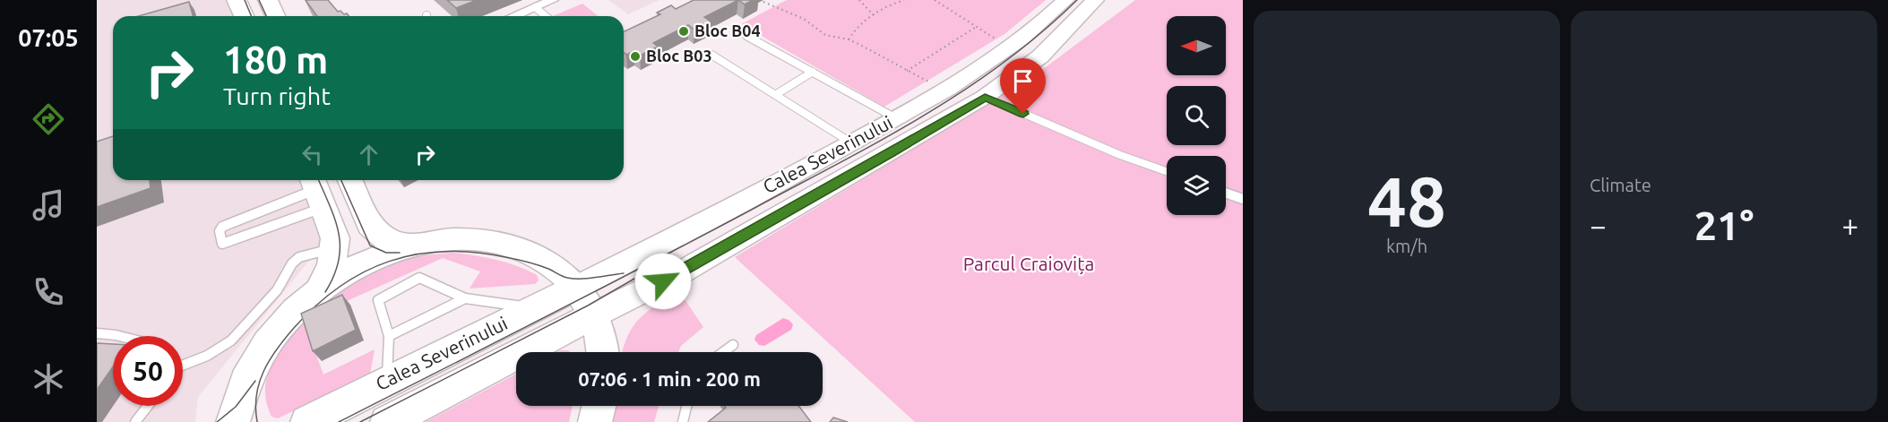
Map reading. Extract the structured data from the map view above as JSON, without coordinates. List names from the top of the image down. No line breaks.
{"streets":{"main road":["Calea Severinului"]},"parks":["Parcul Craiovița"],"places":["Bloc B04","Bloc B03"],"north":"left","page":{"tabs":"07:05","tile":[["48","km/h"],"Climate"],"turn":["180 m","Turn right"],"heat":["−","21°","+"],"limit":"50","trip":"07:06 · 1 min · 200 m"}}
